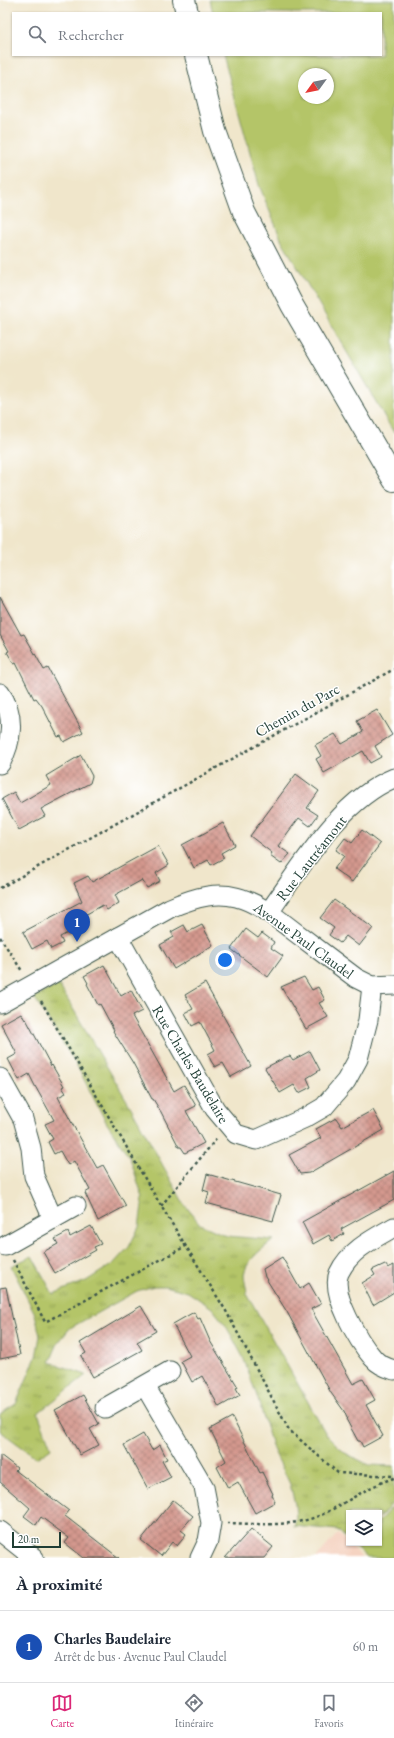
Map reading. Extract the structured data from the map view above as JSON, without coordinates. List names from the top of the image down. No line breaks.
{"streets":{"street":["Rue Lautréamont","Avenue Paul Claudel","Rue Charles Baudelaire"],"path":["Chemin du Parc"]},"crossings":[["Rue Lautréamont","Avenue Paul Claudel"],["Avenue Paul Claudel","Rue Charles Baudelaire"]],"scale_bar":"20 m","north":"bottom left","page":{"search":"Rechercher","pins":"1","scale":"20 m","heading":"À proximité","list":[{"mark":"1","name":"Charles Baudelaire","note":"Arrêt de bus · Avenue Paul Claudel","value":"60 m"}],"nav":["Carte","Itinéraire","Favoris"]}}
